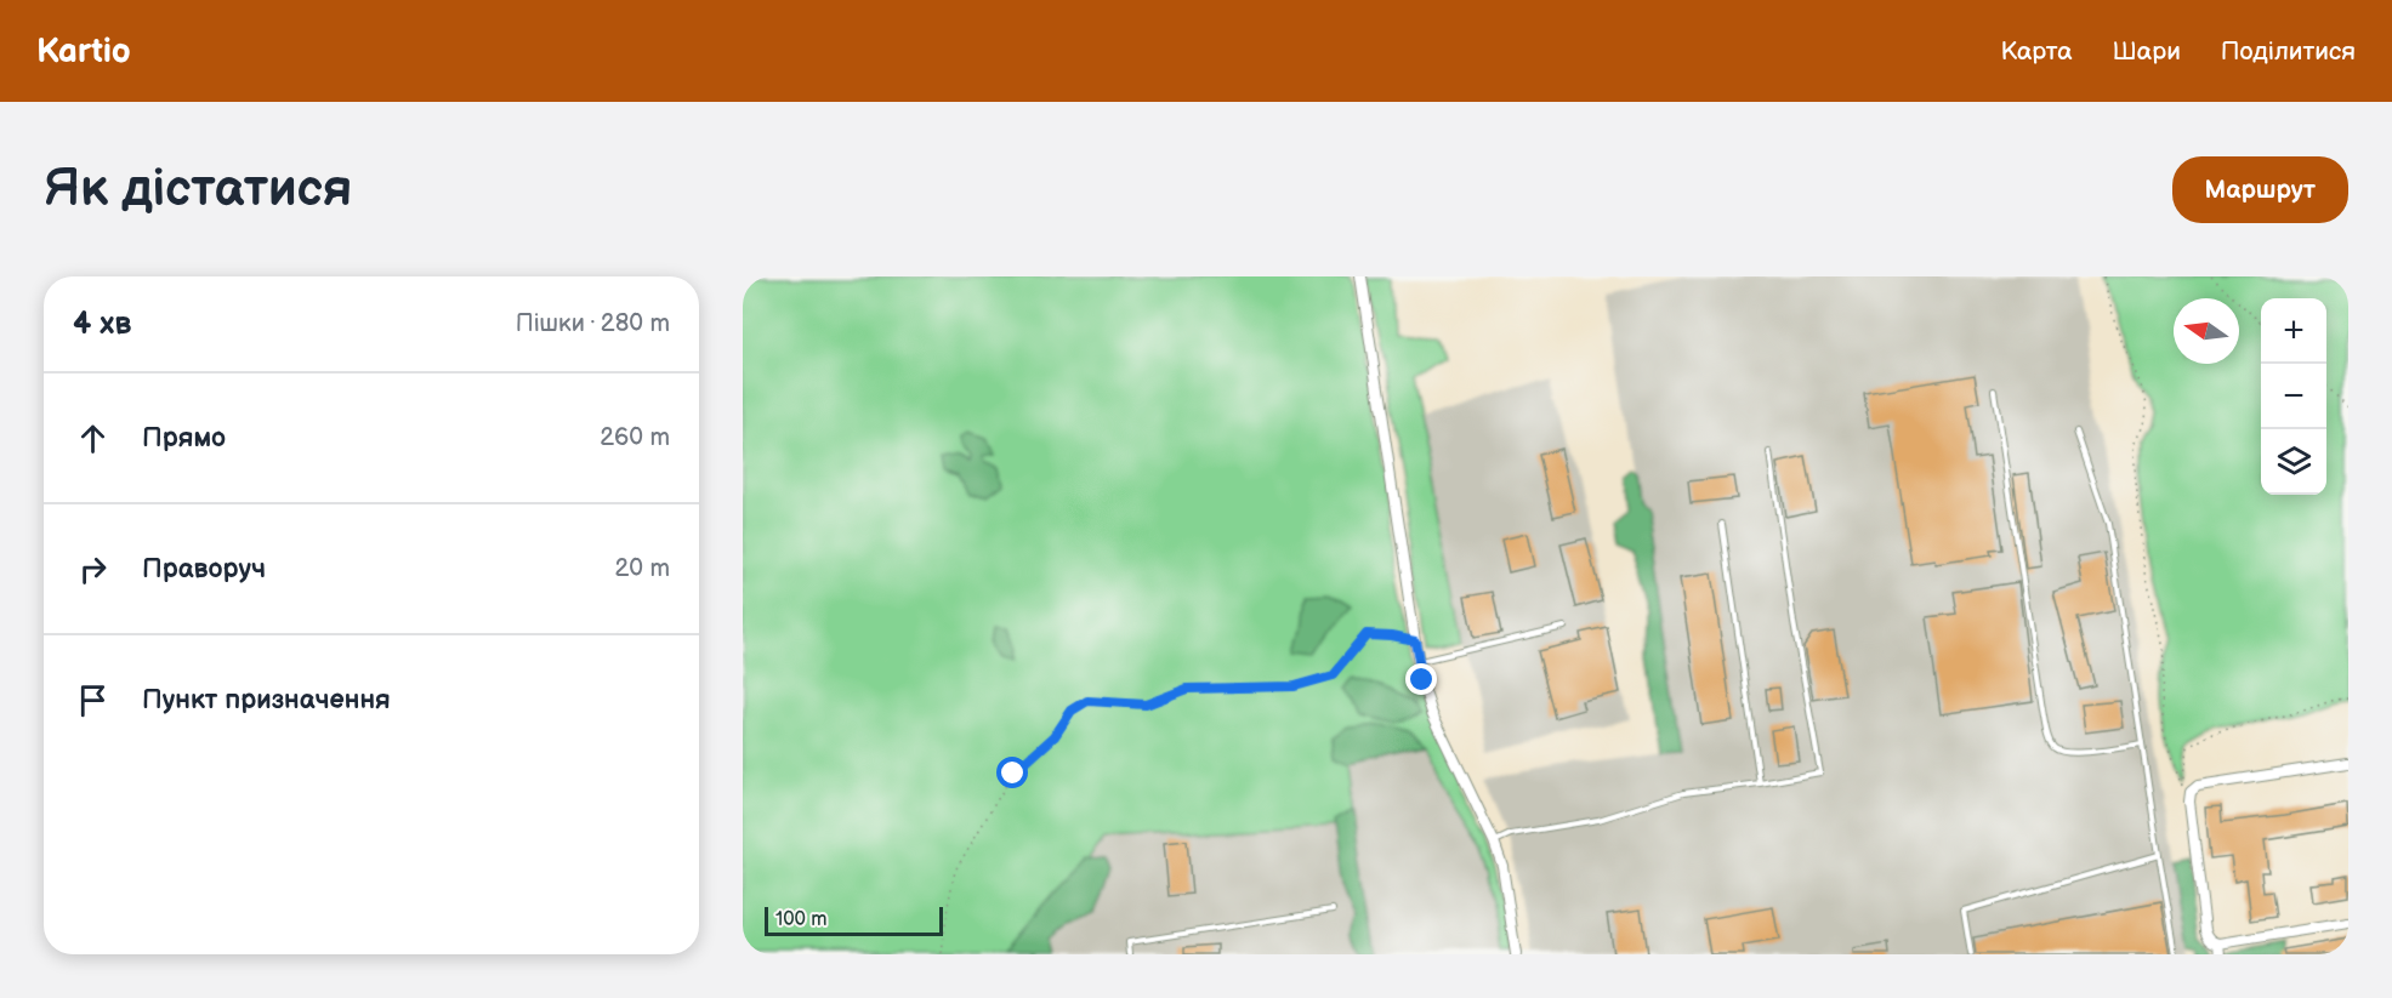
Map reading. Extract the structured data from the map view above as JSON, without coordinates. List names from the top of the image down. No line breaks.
{"scale_bar":"100 m","north":"left","page":{"header":"Kartio","nav":["Карта","Шари","Поділитися"],"buttons":"Маршрут","title":"Як дістатися","heading":["4 хв","Пішки · 280 m"],"map_buttons":["+","−"],"list":[["Прямо","260 m"],["Праворуч","20 m"],"Пункт призначення"],"scale":"100 m"}}
